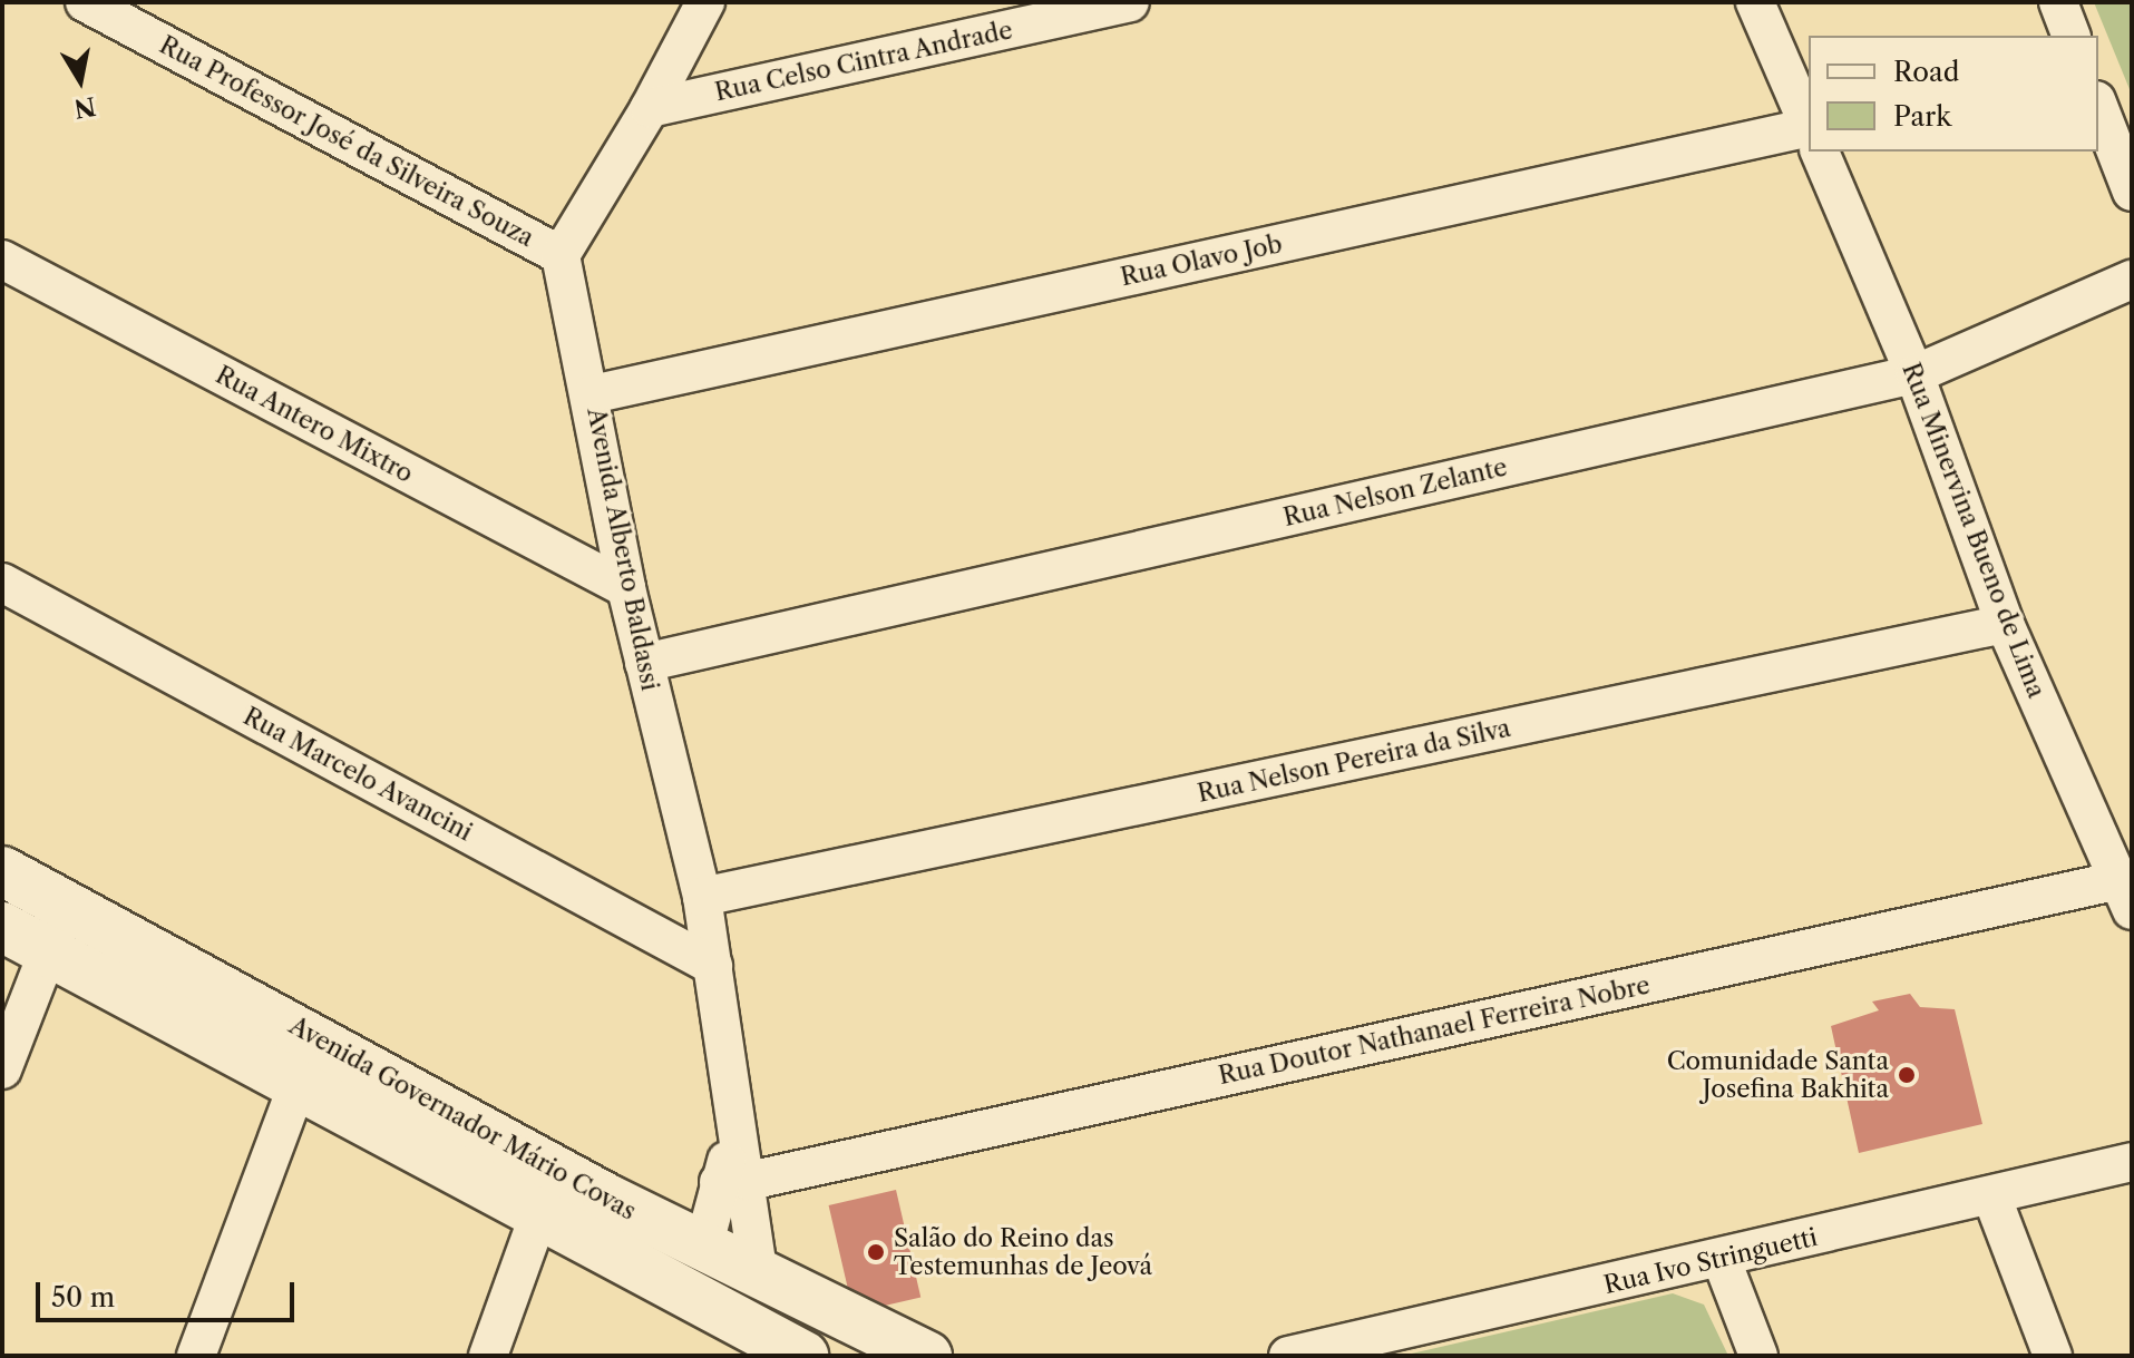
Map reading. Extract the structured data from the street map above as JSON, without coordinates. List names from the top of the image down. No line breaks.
{"streets":{"main road":["Avenida Governador Mário Covas"],"street":["Rua Celso Cintra Andrade","Rua Professor José da Silveira Souza","Rua Olavo Job","Rua Antero Mixtro","Rua Nelson Zelante","Rua Minervina Bueno de Lima","Avenida Alberto Baldassi","Rua Nelson Pereira da Silva","Rua Marcelo Avancini","Rua Doutor Nathanael Ferreira Nobre","Rua Ivo Stringuetti"]},"crossings":[["Rua Professor José da Silveira Souza","Avenida Alberto Baldassi"],["Rua Olavo Job","Avenida Alberto Baldassi"],["Rua Antero Mixtro","Avenida Alberto Baldassi"],["Rua Nelson Zelante","Rua Minervina Bueno de Lima"],["Rua Nelson Zelante","Avenida Alberto Baldassi"],["Rua Minervina Bueno de Lima","Rua Nelson Pereira da Silva"],["Rua Minervina Bueno de Lima","Rua Doutor Nathanael Ferreira Nobre"],["Avenida Alberto Baldassi","Rua Nelson Pereira da Silva"],["Avenida Alberto Baldassi","Rua Marcelo Avancini"],["Avenida Alberto Baldassi","Rua Doutor Nathanael Ferreira Nobre"],["Avenida Alberto Baldassi","Avenida Governador Mário Covas"]],"places":["Comunidade Santa Josefina Bakhita","Salão do Reino das Testemunhas de Jeová"],"legend":["Road","Park"],"scale_bar":"50 m","north":"bottom"}
